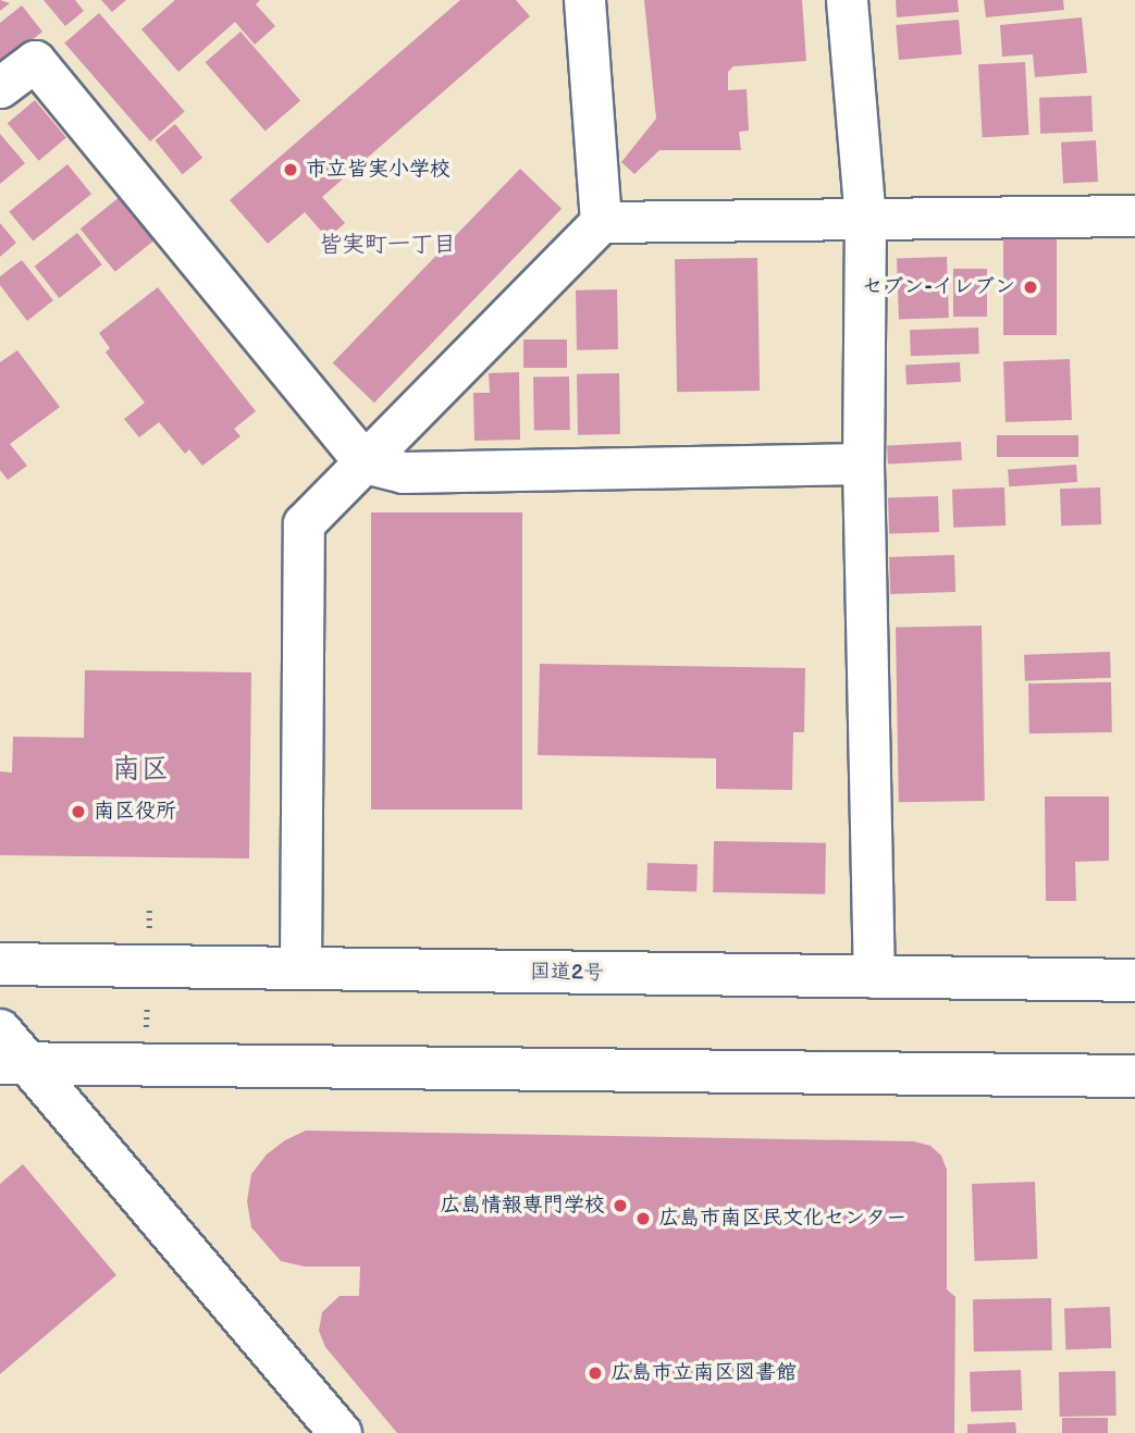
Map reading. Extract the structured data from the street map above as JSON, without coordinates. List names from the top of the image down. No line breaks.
{"streets":{"main road":["国道2号"]},"districts":["皆実町一丁目","南区"],"places":["市立皆実小学校","セブン-イレブン","南区役所","広島情報専門学校","広島市南区民文化センター","広島市立南区図書館"]}
